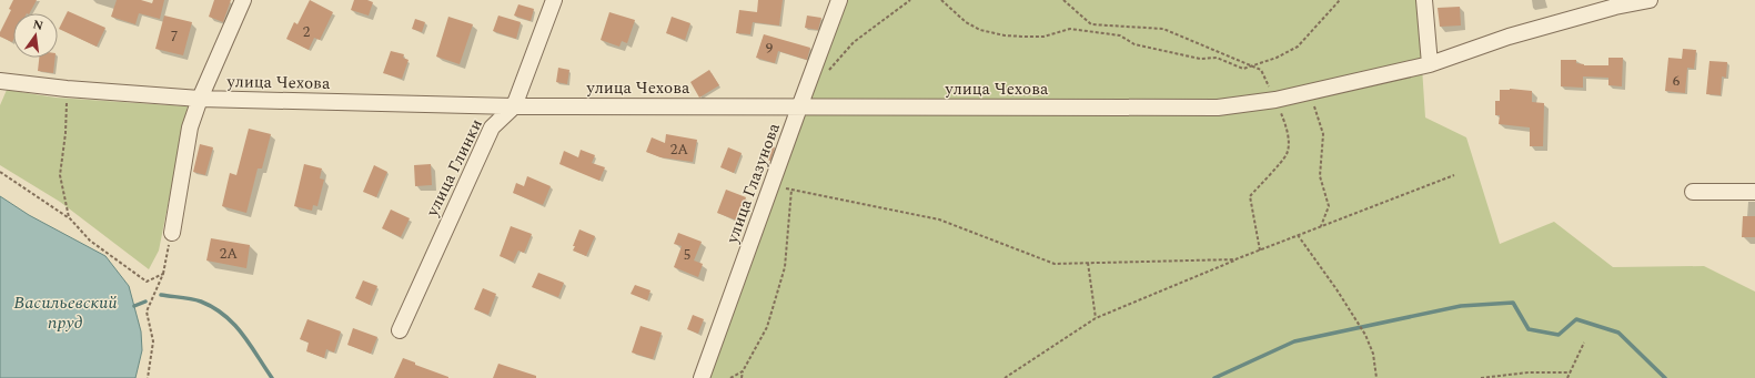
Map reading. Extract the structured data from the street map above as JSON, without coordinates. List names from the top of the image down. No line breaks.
{"streets":{"street":["улица Чехова","улица Глинки","улица Глазунова"]},"crossings":[["улица Чехова","улица Глинки"],["улица Чехова","улица Глазунова"]],"water":["Васильевский пруд"],"house_numbers":["2","7","9","6","2А","2А","5"],"north":"top"}
